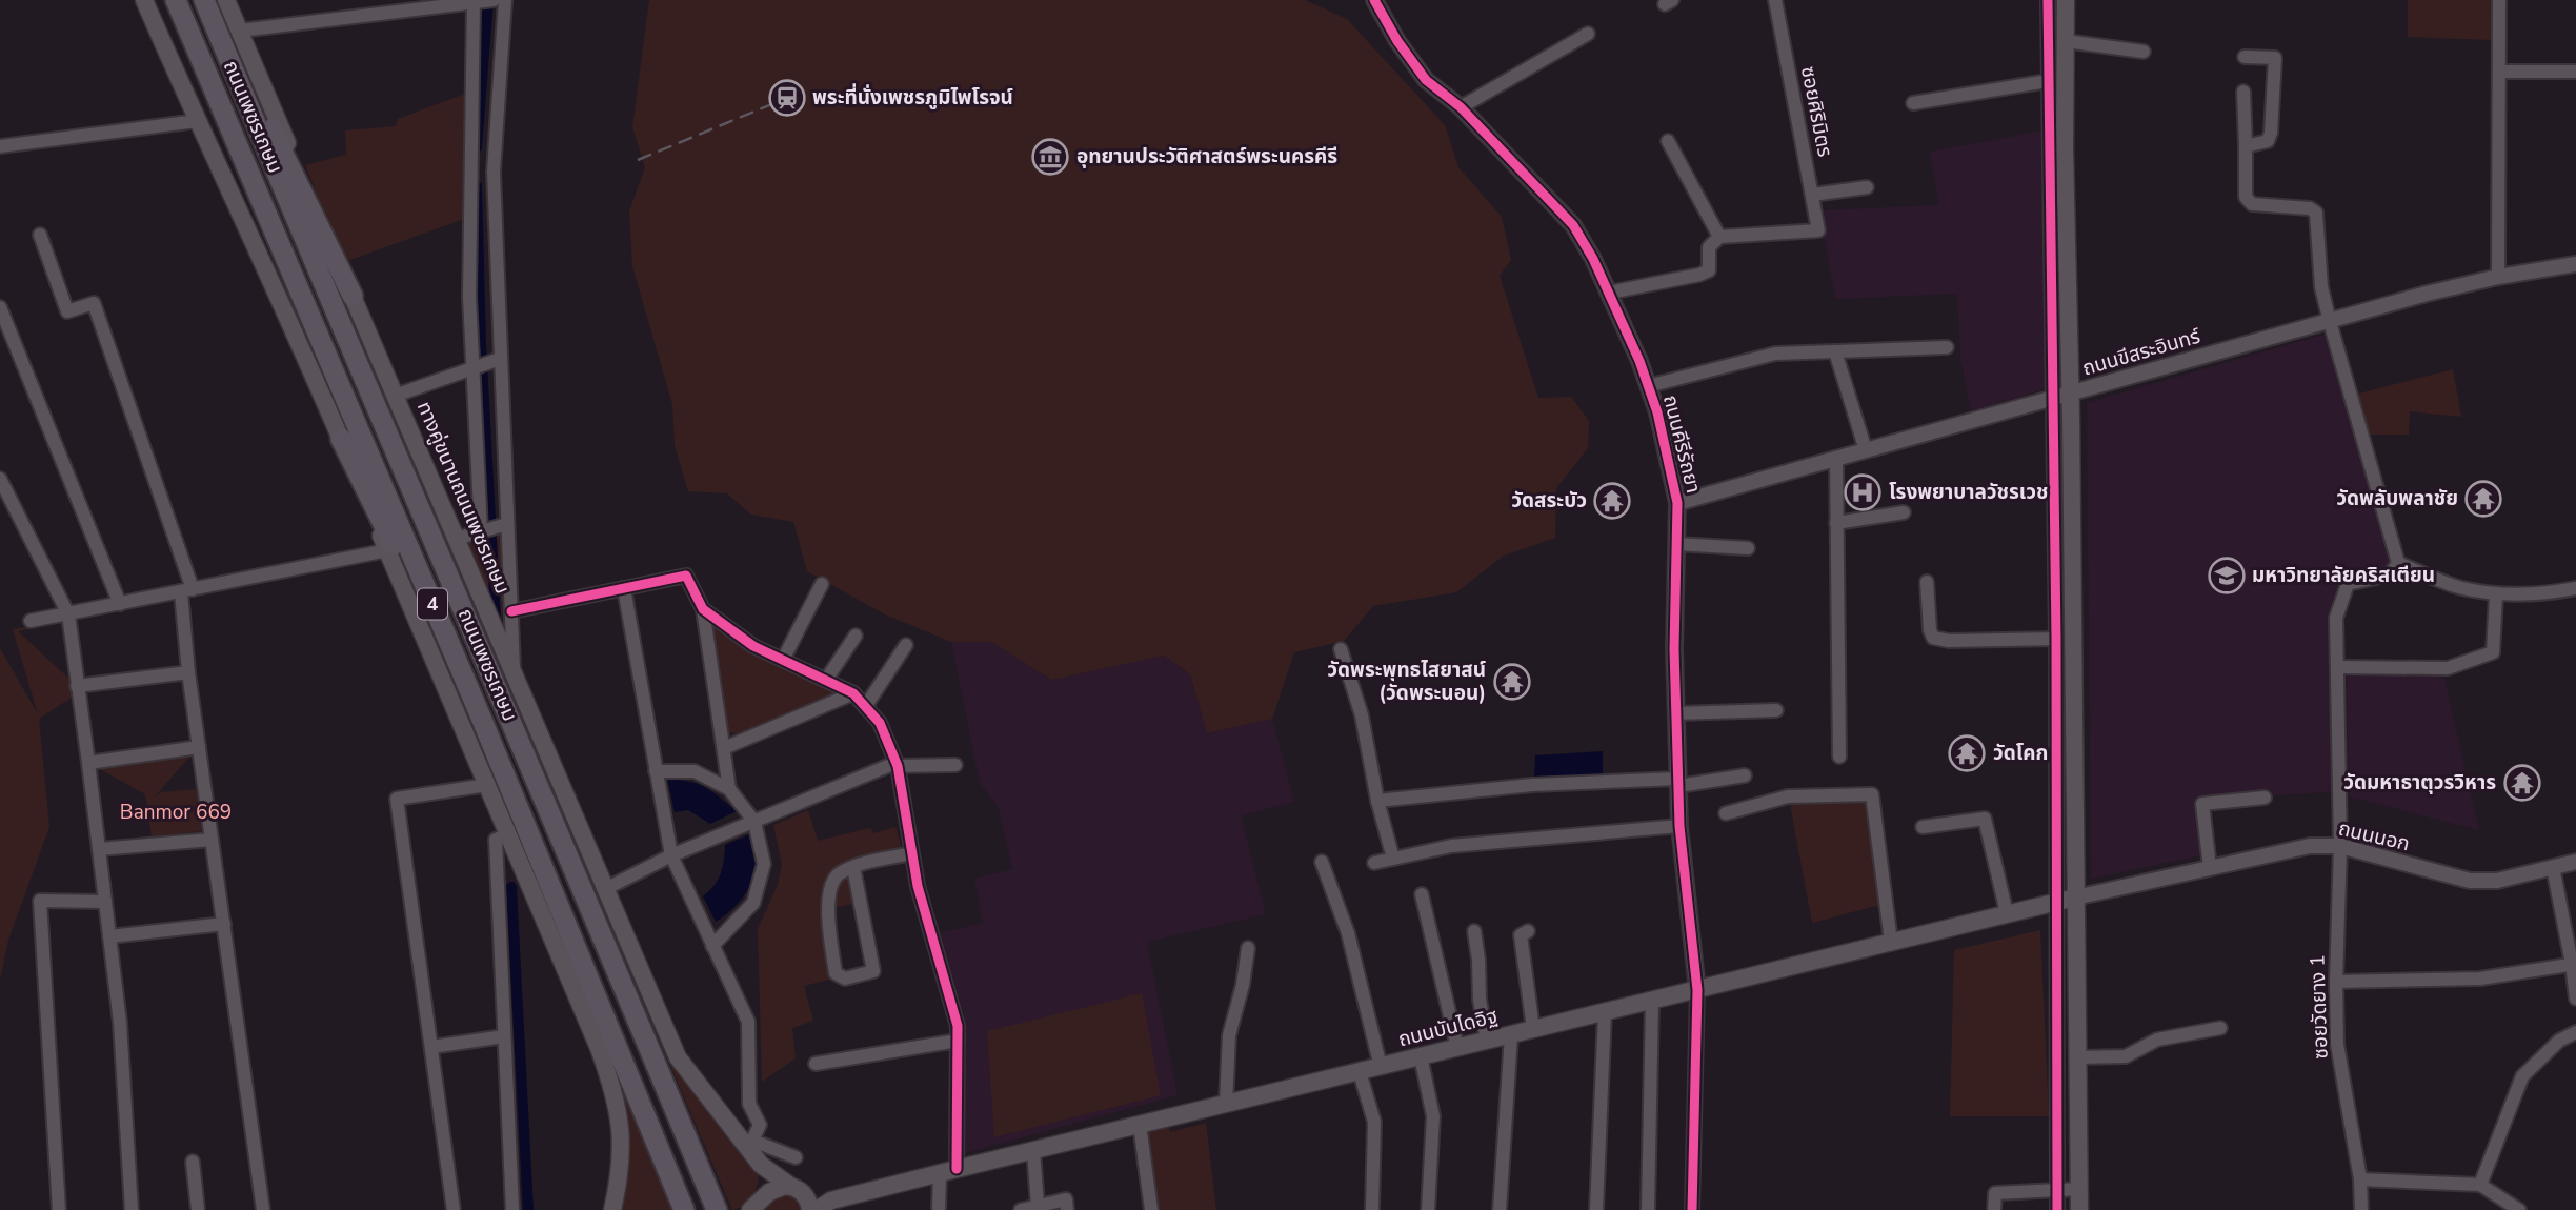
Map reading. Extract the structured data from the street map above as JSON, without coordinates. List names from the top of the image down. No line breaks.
{"streets":{"highway":["ถนนเพชรเกษม","4"],"main road":["ทางคู่ขนานถนนเพชรเกษม","ถนนบันไดอิฐ"],"street":["ซอยศิริมิตร","ถนนขีสระอินทร์","ถนนคีรีรัถยา","ถนนนอก","ซอยวัดยาง 1"]},"crossings":[["ถนนขีสระอินทร์","ถนนคีรีรัถยา"],["ถนนคีรีรัถยา","ถนนบันไดอิฐ"],["ทางคู่ขนานถนนเพชรเกษม","ถนนบันไดอิฐ"],["ถนนนอก","ซอยวัดยาง 1"],["ถนนนอก","ถนนบันไดอิฐ"]],"parks":["Banmor 669"],"places":{"station":["พระที่นั่งเพชรภูมิไพโรจน์"],"museum":["อุทยานประวัติศาสตร์พระนครคีรี"],"hospital":["โรงพยาบาลวัชรเวช"],"temple":["วัดพลับพลาชัย","วัดสระบัว","วัดพระพุทธไสยาสน์ (วัดพระนอน)","วัดโคก","วัดมหาธาตุวรวิหาร"],"school or university":["มหาวิทยาลัยคริสเตียน"]}}
